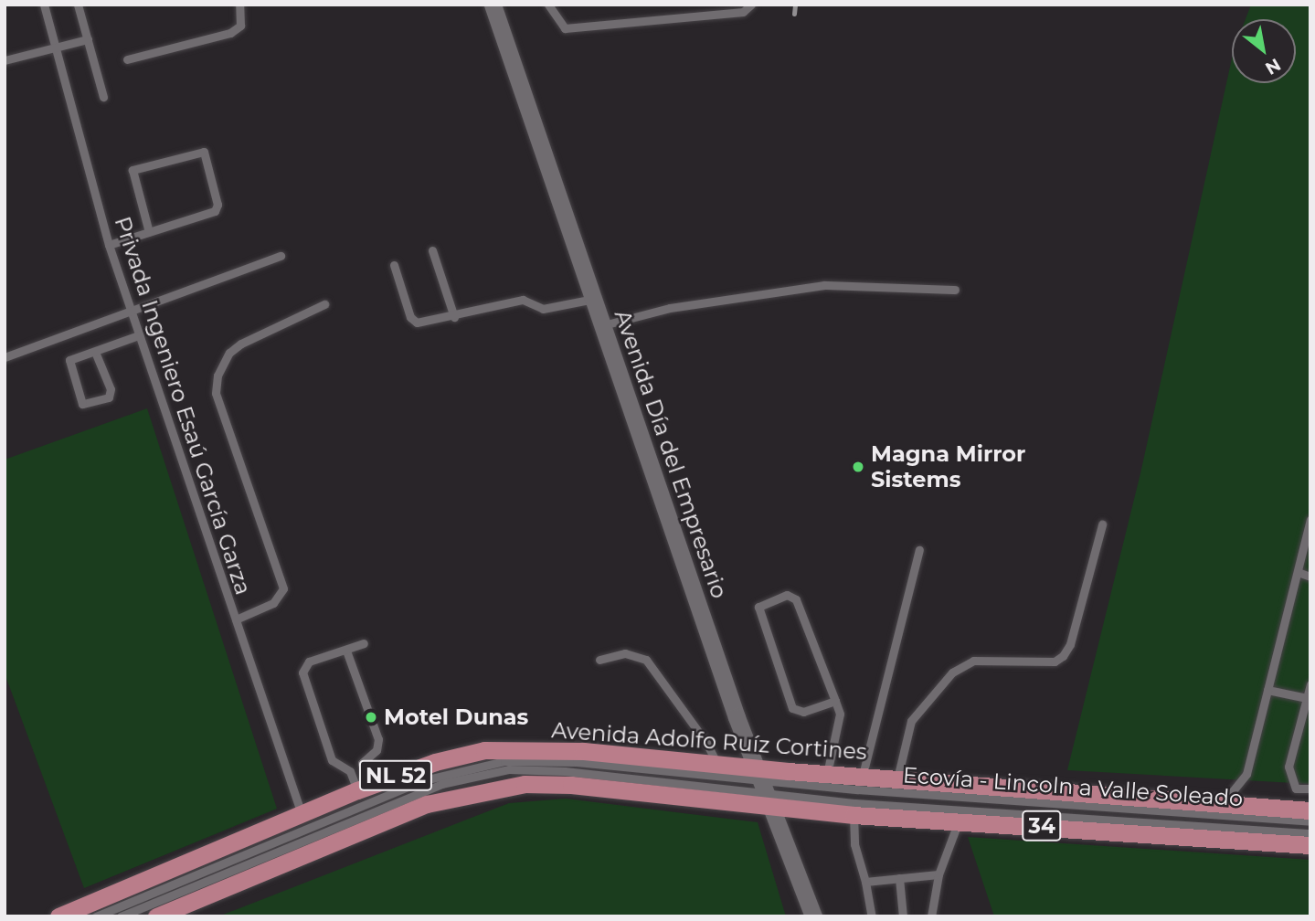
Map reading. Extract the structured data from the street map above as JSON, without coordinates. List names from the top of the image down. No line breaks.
{"streets":{"main road":["Avenida Adolfo Ruíz Cortines","NL 52","34"],"street":["Avenida Día del Empresario"],"lane":["Privada Ingeniero Esaú García Garza","Ecovía - Lincoln a Valle Soleado"]},"crossings":[["Privada Ingeniero Esaú García Garza","Avenida Adolfo Ruíz Cortines"],["Avenida Día del Empresario","Avenida Adolfo Ruíz Cortines"],["Avenida Día del Empresario","Ecovía - Lincoln a Valle Soleado"],["Avenida Adolfo Ruíz Cortines","Ecovía - Lincoln a Valle Soleado"]],"places":["Magna Mirror Sistems","Motel Dunas"],"north":"bottom right"}
